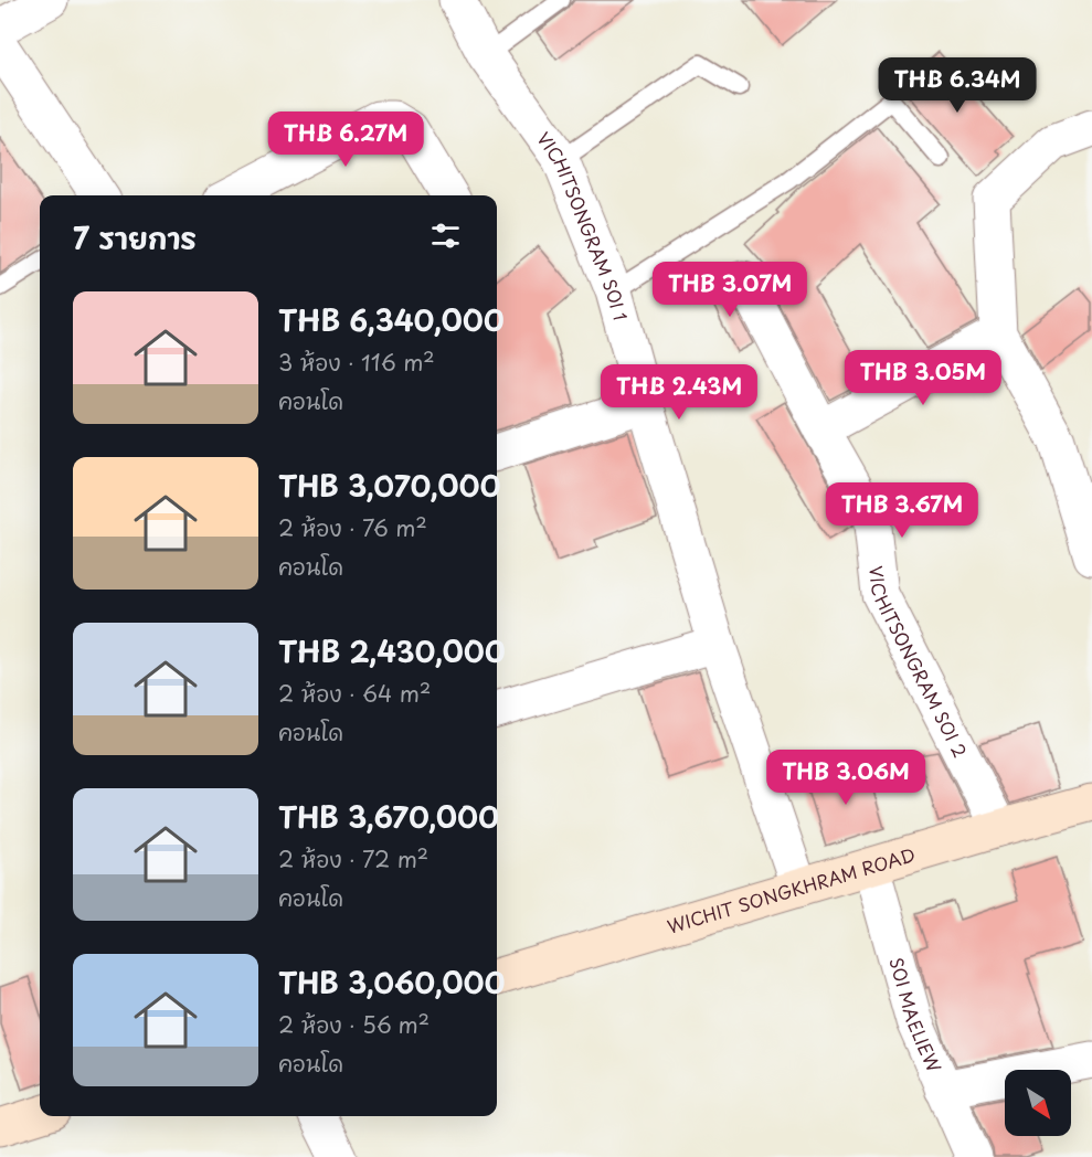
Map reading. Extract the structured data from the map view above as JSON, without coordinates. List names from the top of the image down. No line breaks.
{"streets":{"street":["VICHITSONGRAM SOI 1","VICHITSONGRAM SOI 2","WICHIT SONGKHRAM ROAD","SOI MAELIEW"]},"crossings":[["VICHITSONGRAM SOI 1","WICHIT SONGKHRAM ROAD"],["VICHITSONGRAM SOI 2","WICHIT SONGKHRAM ROAD"],["WICHIT SONGKHRAM ROAD","SOI MAELIEW"]],"north":"bottom right","page":{"price":["THB 6.34M","THB 6.27M","THB 3.07M","THB 3.05M","THB 2.43M","THB 3.67M","THB 3.06M"],"heading":"7 รายการ","list":[{"name":"THB 6,340,000","note":"3 ห้อง · 116 m² · คอนโด"},{"name":"THB 3,070,000","note":"2 ห้อง · 76 m² · คอนโด"},{"name":"THB 2,430,000","note":"2 ห้อง · 64 m² · คอนโด"},{"name":"THB 3,670,000","note":"2 ห้อง · 72 m² · คอนโด"},{"name":"THB 3,060,000","note":"2 ห้อง · 56 m² · คอนโด"}]}}
